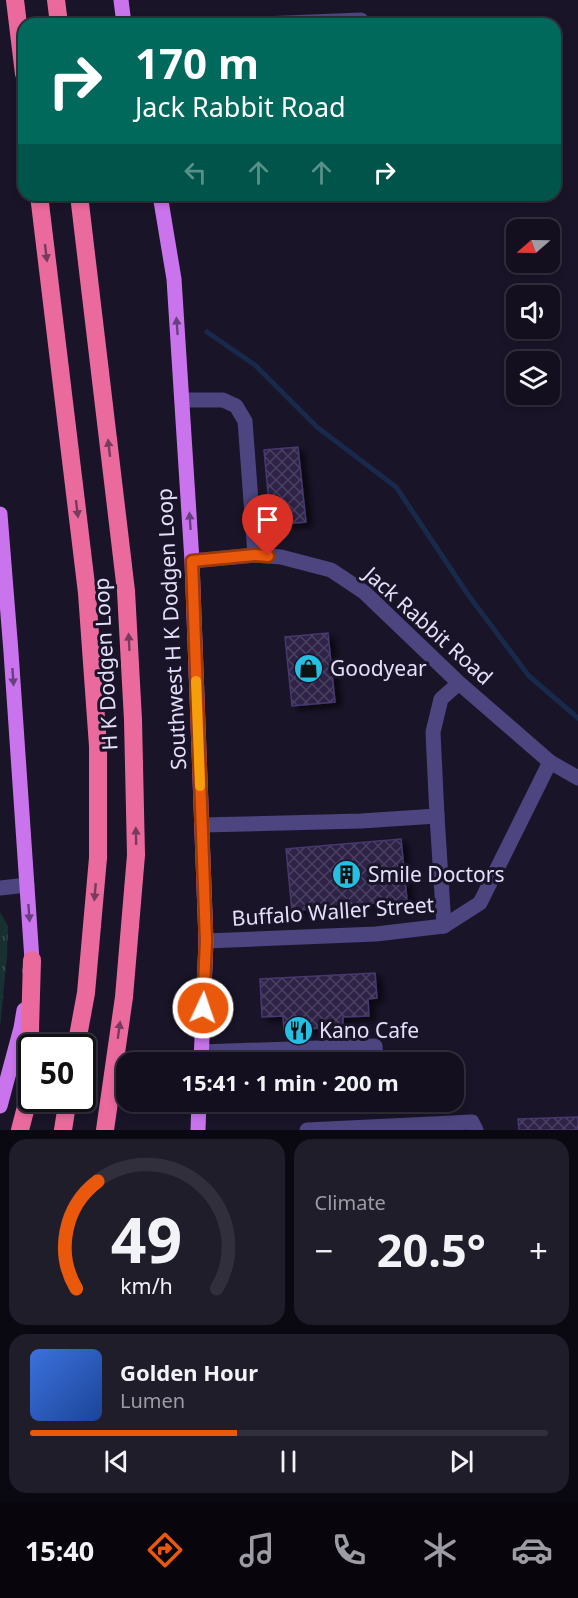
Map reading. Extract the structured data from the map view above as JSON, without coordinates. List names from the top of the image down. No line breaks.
{"streets":{"highway":["H K Dodgen Loop"],"main road":["Southwest H K Dodgen Loop"],"street":["Jack Rabbit Road","Buffalo Waller Street"]},"crossings":[["Jack Rabbit Road","Southwest H K Dodgen Loop"],["Jack Rabbit Road","Buffalo Waller Street"],["Southwest H K Dodgen Loop","Buffalo Waller Street"]],"one_way":["Southwest H K Dodgen Loop"],"places":{"shop":["Goodyear"],"building":["Smile Doctors"],"restaurant":["Kano Cafe"]},"north":"left","page":{"turn":["170 m","Jack Rabbit Road"],"limit":"50","trip":"15:41 · 1 min · 200 m","tile":"Climate","heat":["−","20.5°","+"],"song":["Golden Hour","Lumen"],"tabs":"15:40","gauge":["49","km/h"]}}
